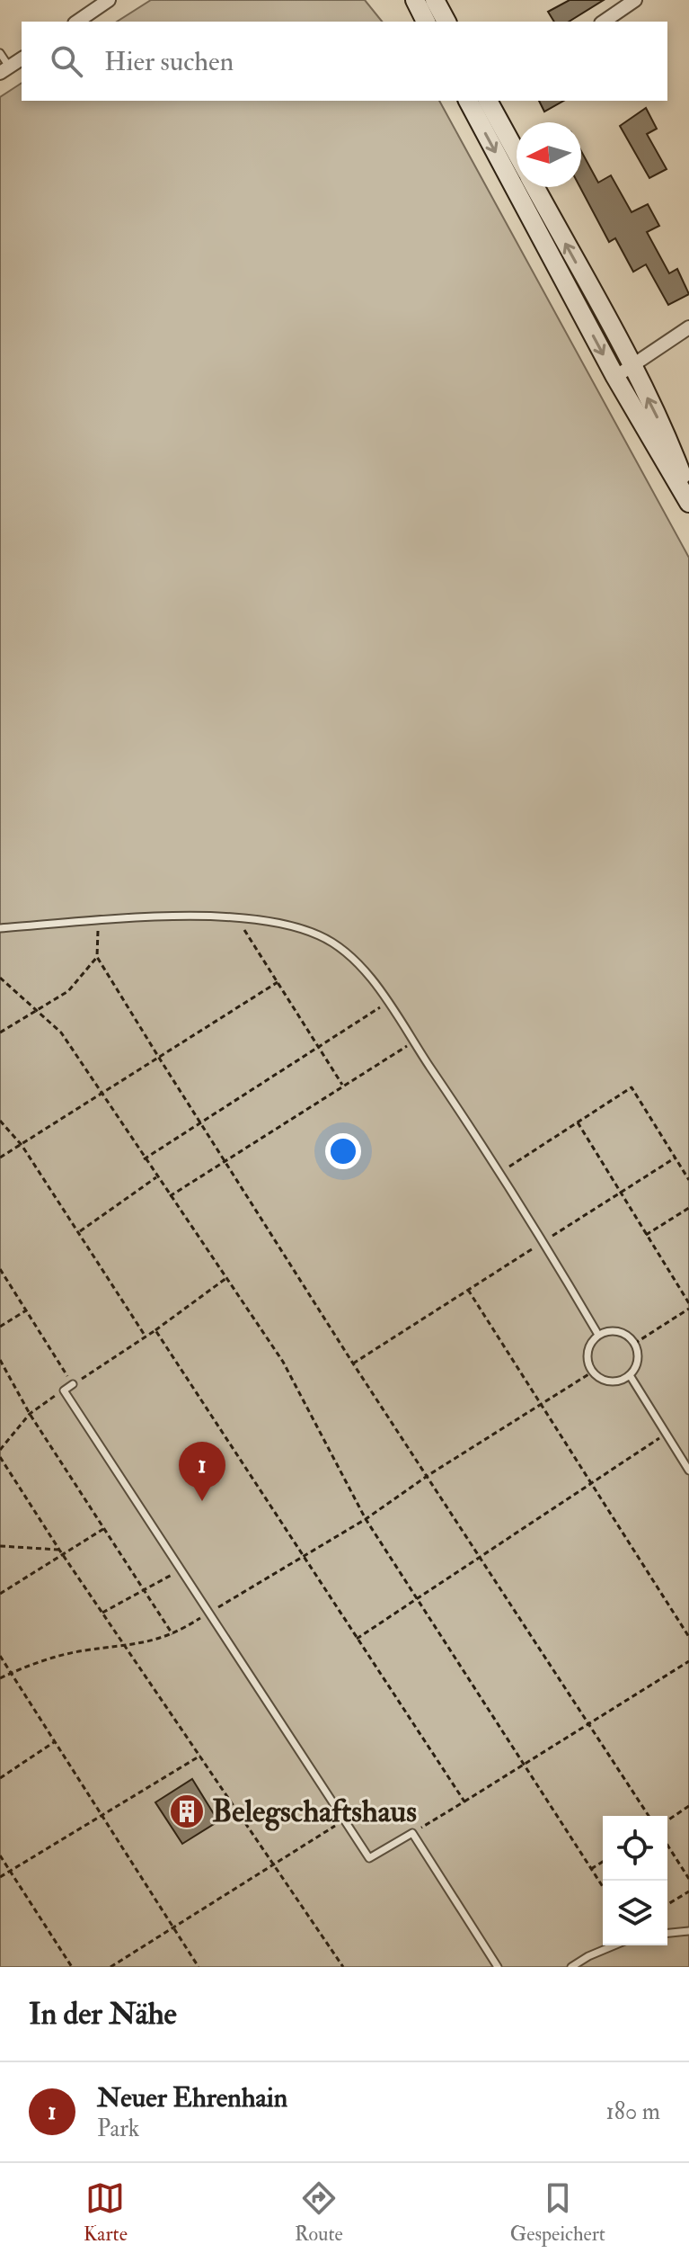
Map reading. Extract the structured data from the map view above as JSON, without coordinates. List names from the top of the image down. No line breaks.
{"places":{"building":["Belegschaftshaus"]},"north":"left","page":{"search":"Hier suchen","pins":"1","heading":"In der Nähe","list":[{"mark":"1","name":"Neuer Ehrenhain","note":"Park","value":"180 m"}],"nav":["Karte","Route","Gespeichert"]}}
